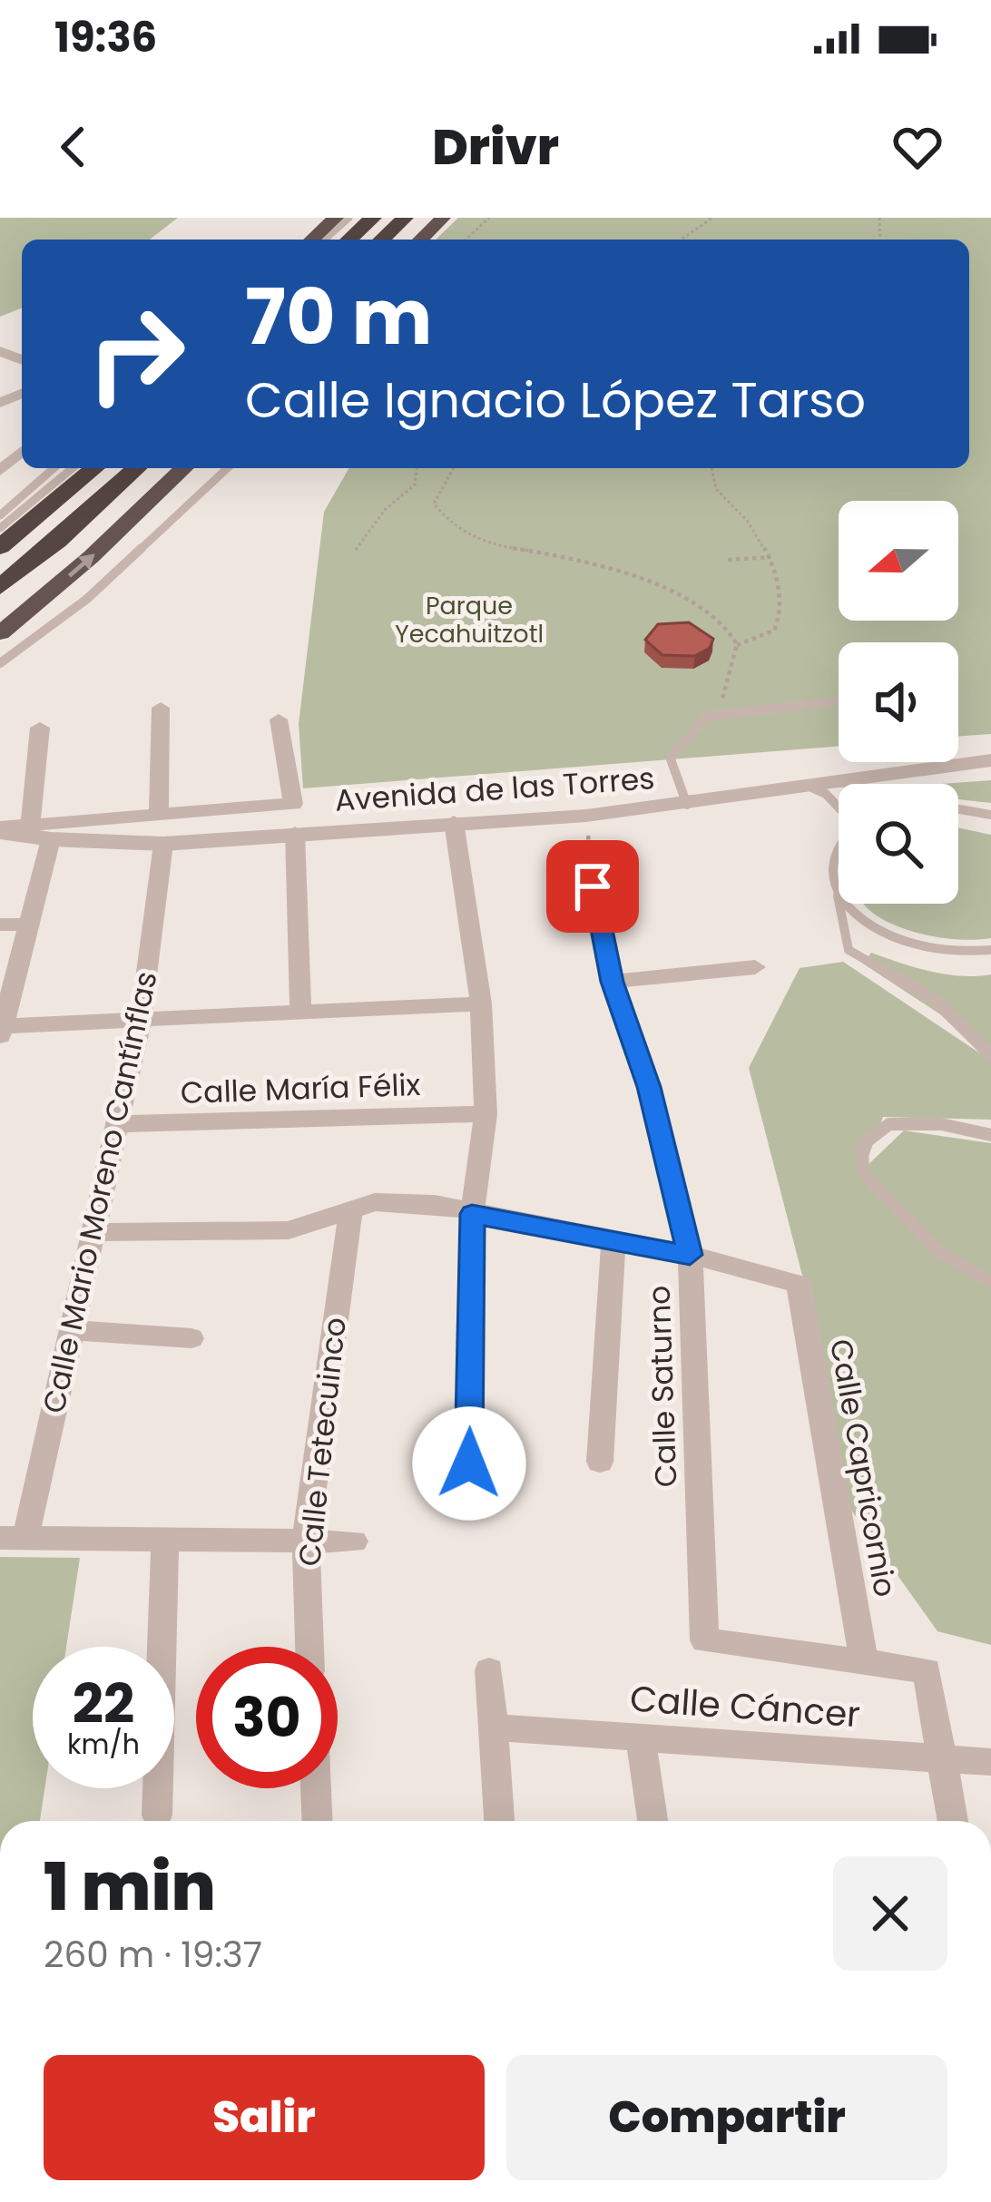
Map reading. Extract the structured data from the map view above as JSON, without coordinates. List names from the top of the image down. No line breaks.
{"streets":{"street":["Avenida de las Torres","Calle María Félix","Calle Mario Moreno Cantínflas","Calle Saturno","Calle Tetecuinco","Calle Capricornio","Calle Cáncer"]},"crossings":[["Avenida de las Torres","Calle Mario Moreno Cantínflas"],["Calle María Félix","Calle Mario Moreno Cantínflas"],["Calle Saturno","Calle Capricornio"]],"parks":["Parque Yecahuitzotl"],"north":"left","page":{"status":"19:36","header":"Drivr","turn":["70 m","Calle Ignacio López Tarso"],"speed":"22 km/h","limit":"30","heading":["1 min","260 m · 19:37"],"buttons":["Salir","Compartir"]}}
